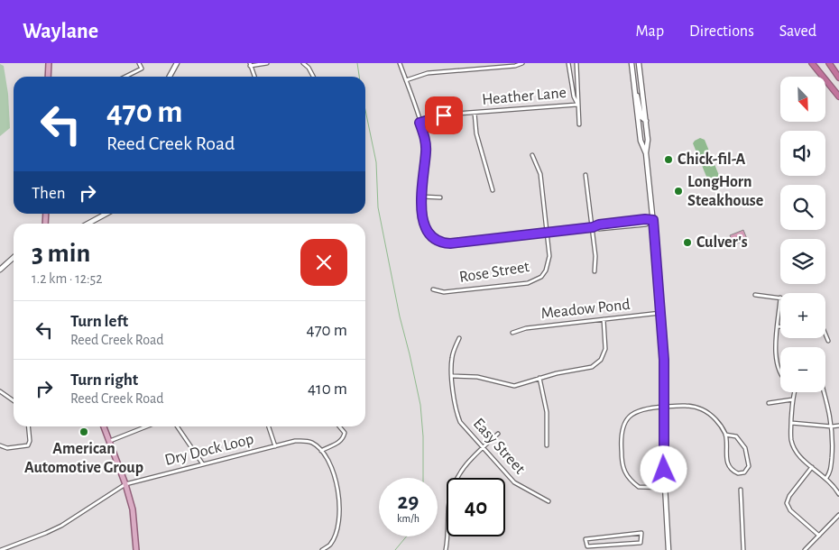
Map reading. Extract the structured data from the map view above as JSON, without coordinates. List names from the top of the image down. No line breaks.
{"streets":{"street":["Heather Lane","Rose Street","Meadow Pond","Easy Street","Dry Dock Loop"]},"places":["Chick-fil-A","LongHorn Steakhouse","Culver's","American Automotive Group"],"north":"bottom right","page":{"header":"Waylane","nav":["Map","Directions","Saved"],"map_buttons":["+","−"],"turn":["470 m","Reed Creek Road"],"then":"Then","heading":["3 min","1.2 km · 12:52"],"list":[{"name":"Turn left","note":"Reed Creek Road","value":"470 m"},{"name":"Turn right","note":"Reed Creek Road","value":"410 m"}],"speed":"29 km/h","limit":"40"}}
